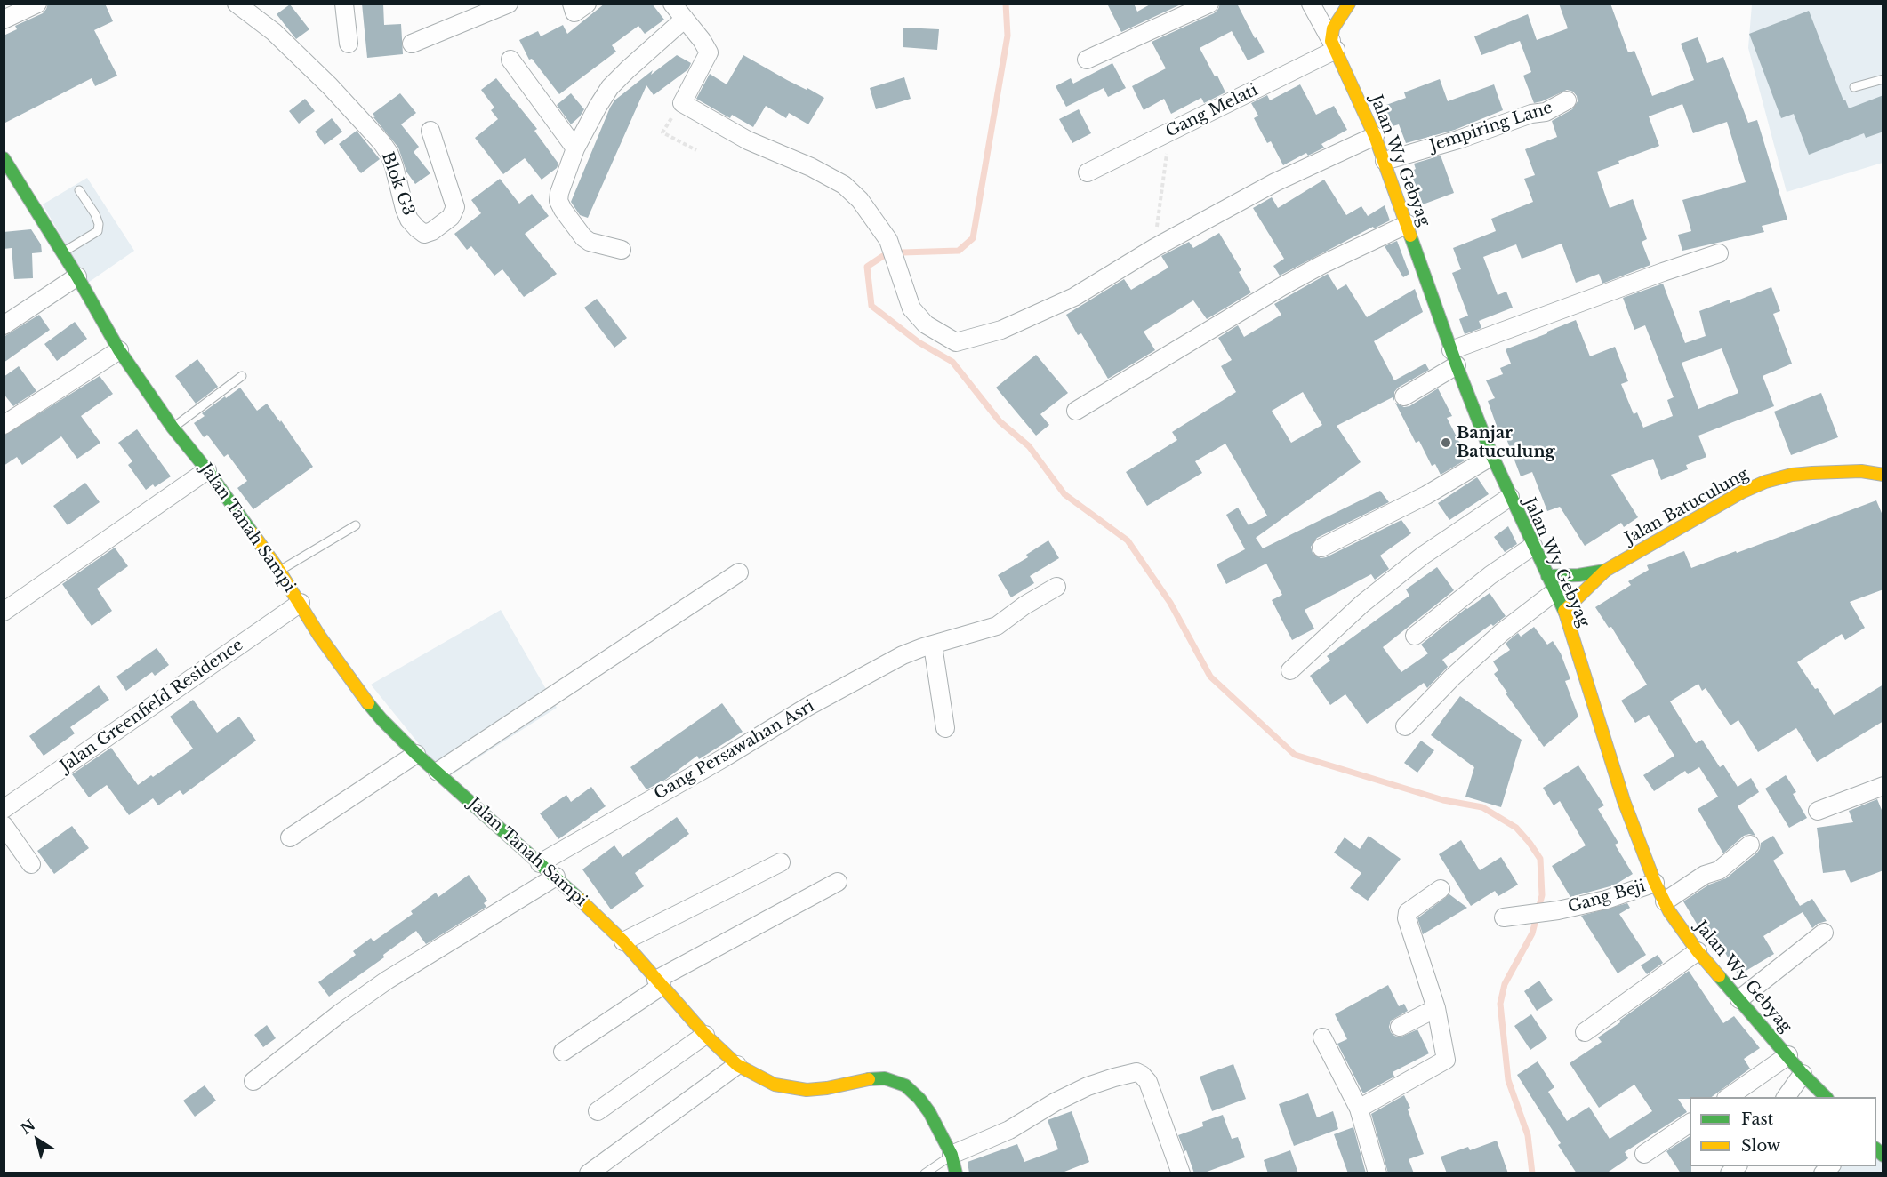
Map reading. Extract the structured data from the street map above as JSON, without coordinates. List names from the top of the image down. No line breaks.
{"streets":{"street":["Gang Melati","Jempiring Lane","Jalan Wy Gebyag","Blok G3","Jalan Batuculung","Jalan Tanah Sampi","Jalan Greenfield Residence","Gang Persawahan Asri","Gang Beji"]},"crossings":[["Gang Melati","Jalan Wy Gebyag"],["Jempiring Lane","Jalan Wy Gebyag"],["Jalan Wy Gebyag","Jalan Batuculung"],["Jalan Wy Gebyag","Gang Beji"],["Jalan Tanah Sampi","Jalan Greenfield Residence"],["Jalan Tanah Sampi","Gang Persawahan Asri"]],"places":["Banjar Batuculung"],"legend":["Fast","Slow"],"north":"top left"}
